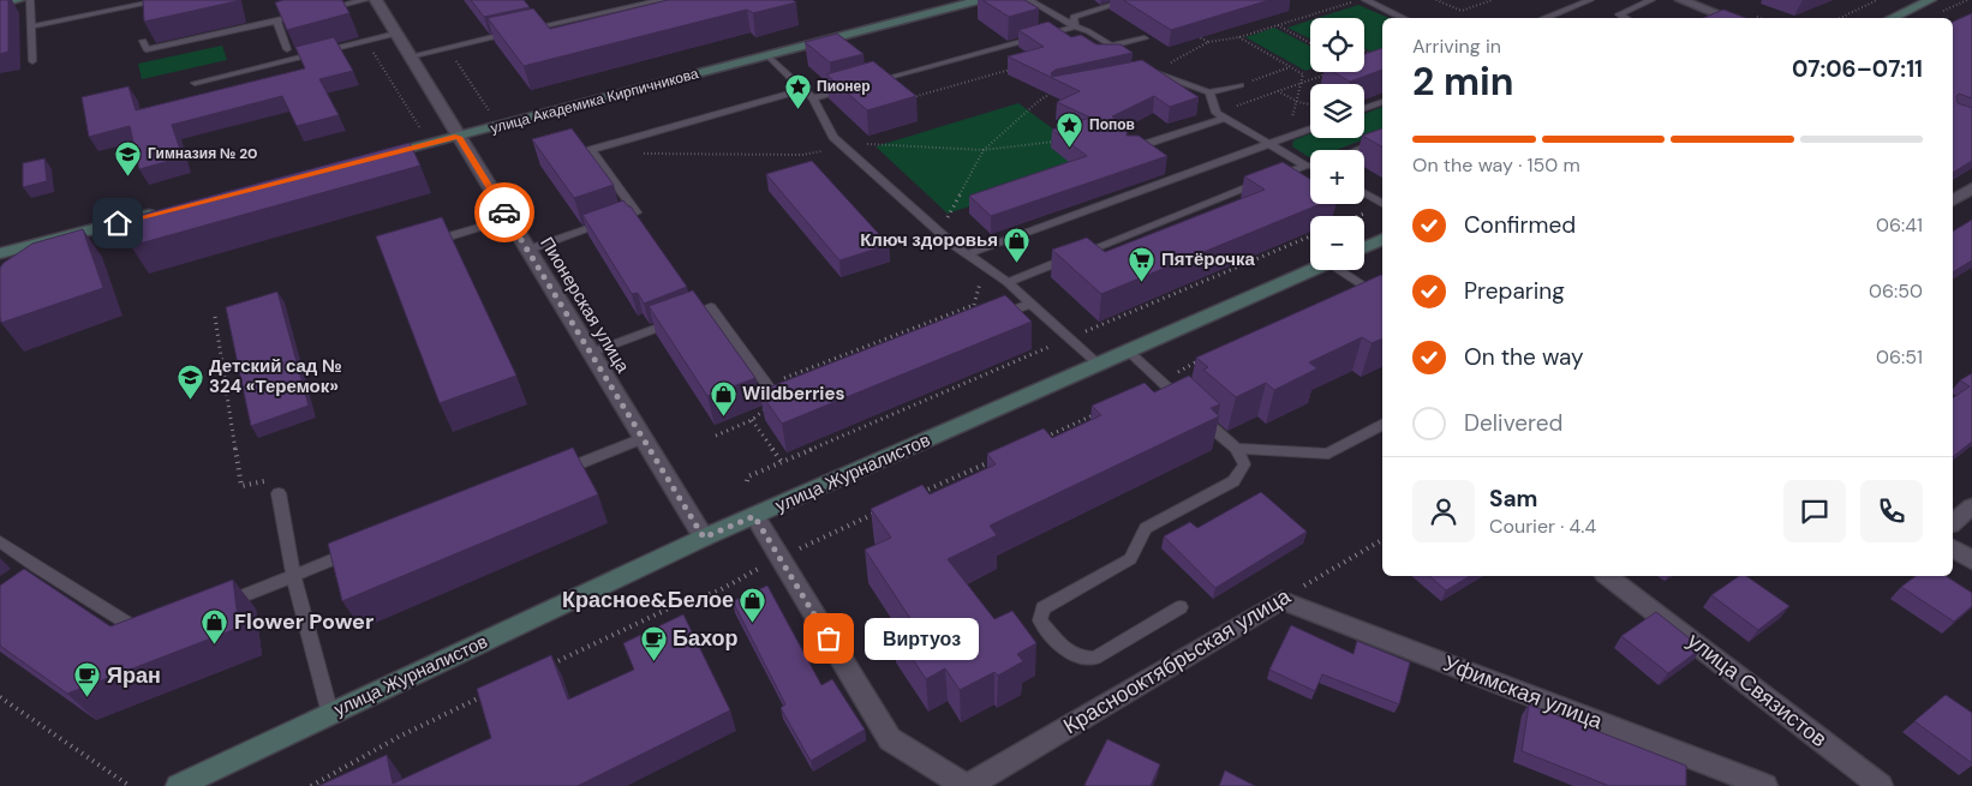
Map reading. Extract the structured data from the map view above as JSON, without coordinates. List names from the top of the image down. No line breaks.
{"streets":{"street":["улица Академика Кирпичникова","Пионерская улица","улица Журналистов","Краснооктябрьская улица","улица Связистов","Уфимская улица"]},"crossings":[["улица Академика Кирпичникова","Пионерская улица"],["Пионерская улица","улица Журналистов"],["Краснооктябрьская улица","Уфимская улица"]],"places":{"place":["Пионер","Попов"],"school or university":["Гимназия № 20","Детский сад № 324 «Теремок»"],"shop":["Ключ здоровья","Wildberries","Красное&Белое","Flower Power"],"supermarket":["Пятёрочка"],"other":["Виртуоз"],"cafe":["Бахор","Яран"]},"page":{"map_buttons":["+","−"],"heading":["2 min","Arriving in","07:06–07:11"],"panel":["Sam","Courier · 4.4"],"bar":"On the way · 150 m","list":[["Confirmed","06:41"],["Preparing","06:50"],["On the way","06:51"],"Delivered"],"bubble":"Виртуоз"}}
